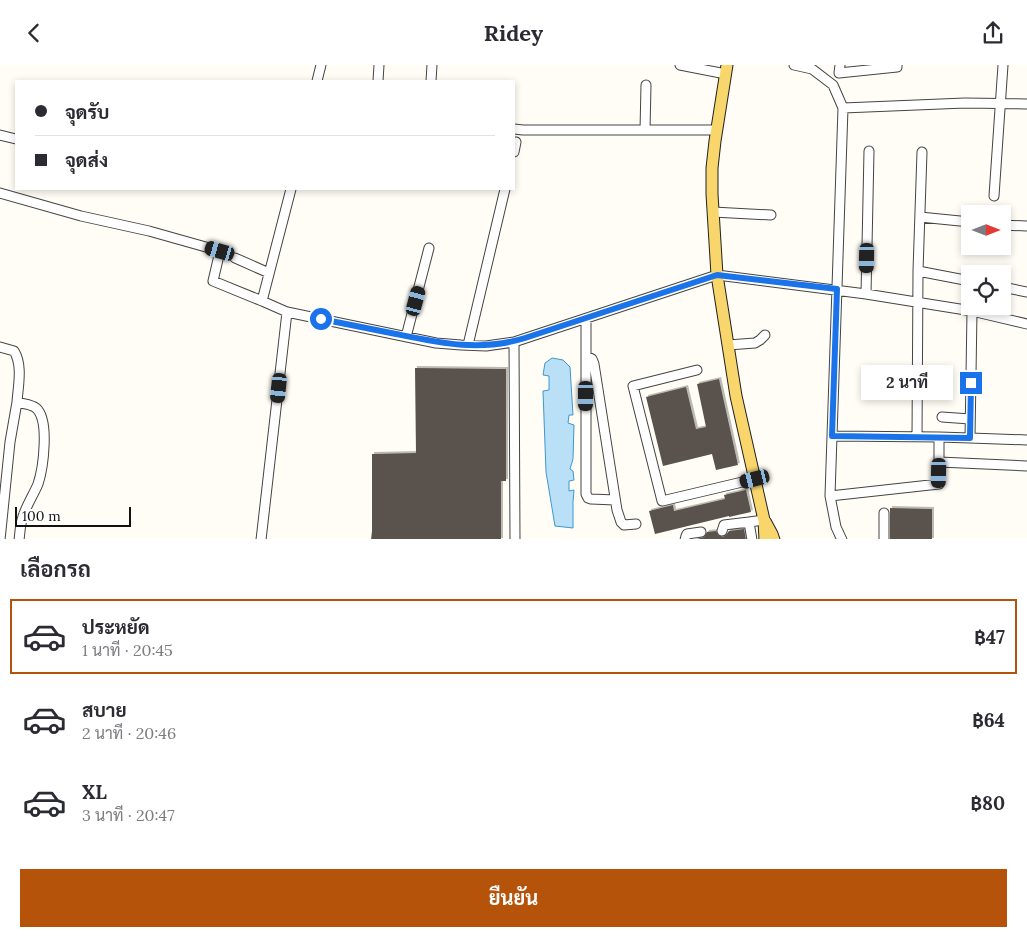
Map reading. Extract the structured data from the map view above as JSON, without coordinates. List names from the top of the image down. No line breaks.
{"scale_bar":"100 m","north":"right","page":{"header":"Ridey","banner":["จุดรับ","จุดส่ง"],"bubble":"2 นาที","scale":"100 m","heading":"เลือกรถ","list":[{"name":"ประหยัด","note":"1 นาที · 20:45","value":"฿47"},{"name":"สบาย","note":"2 นาที · 20:46","value":"฿64"},{"name":"XL","note":"3 นาที · 20:47","value":"฿80"}],"buttons":"ยืนยัน"}}
